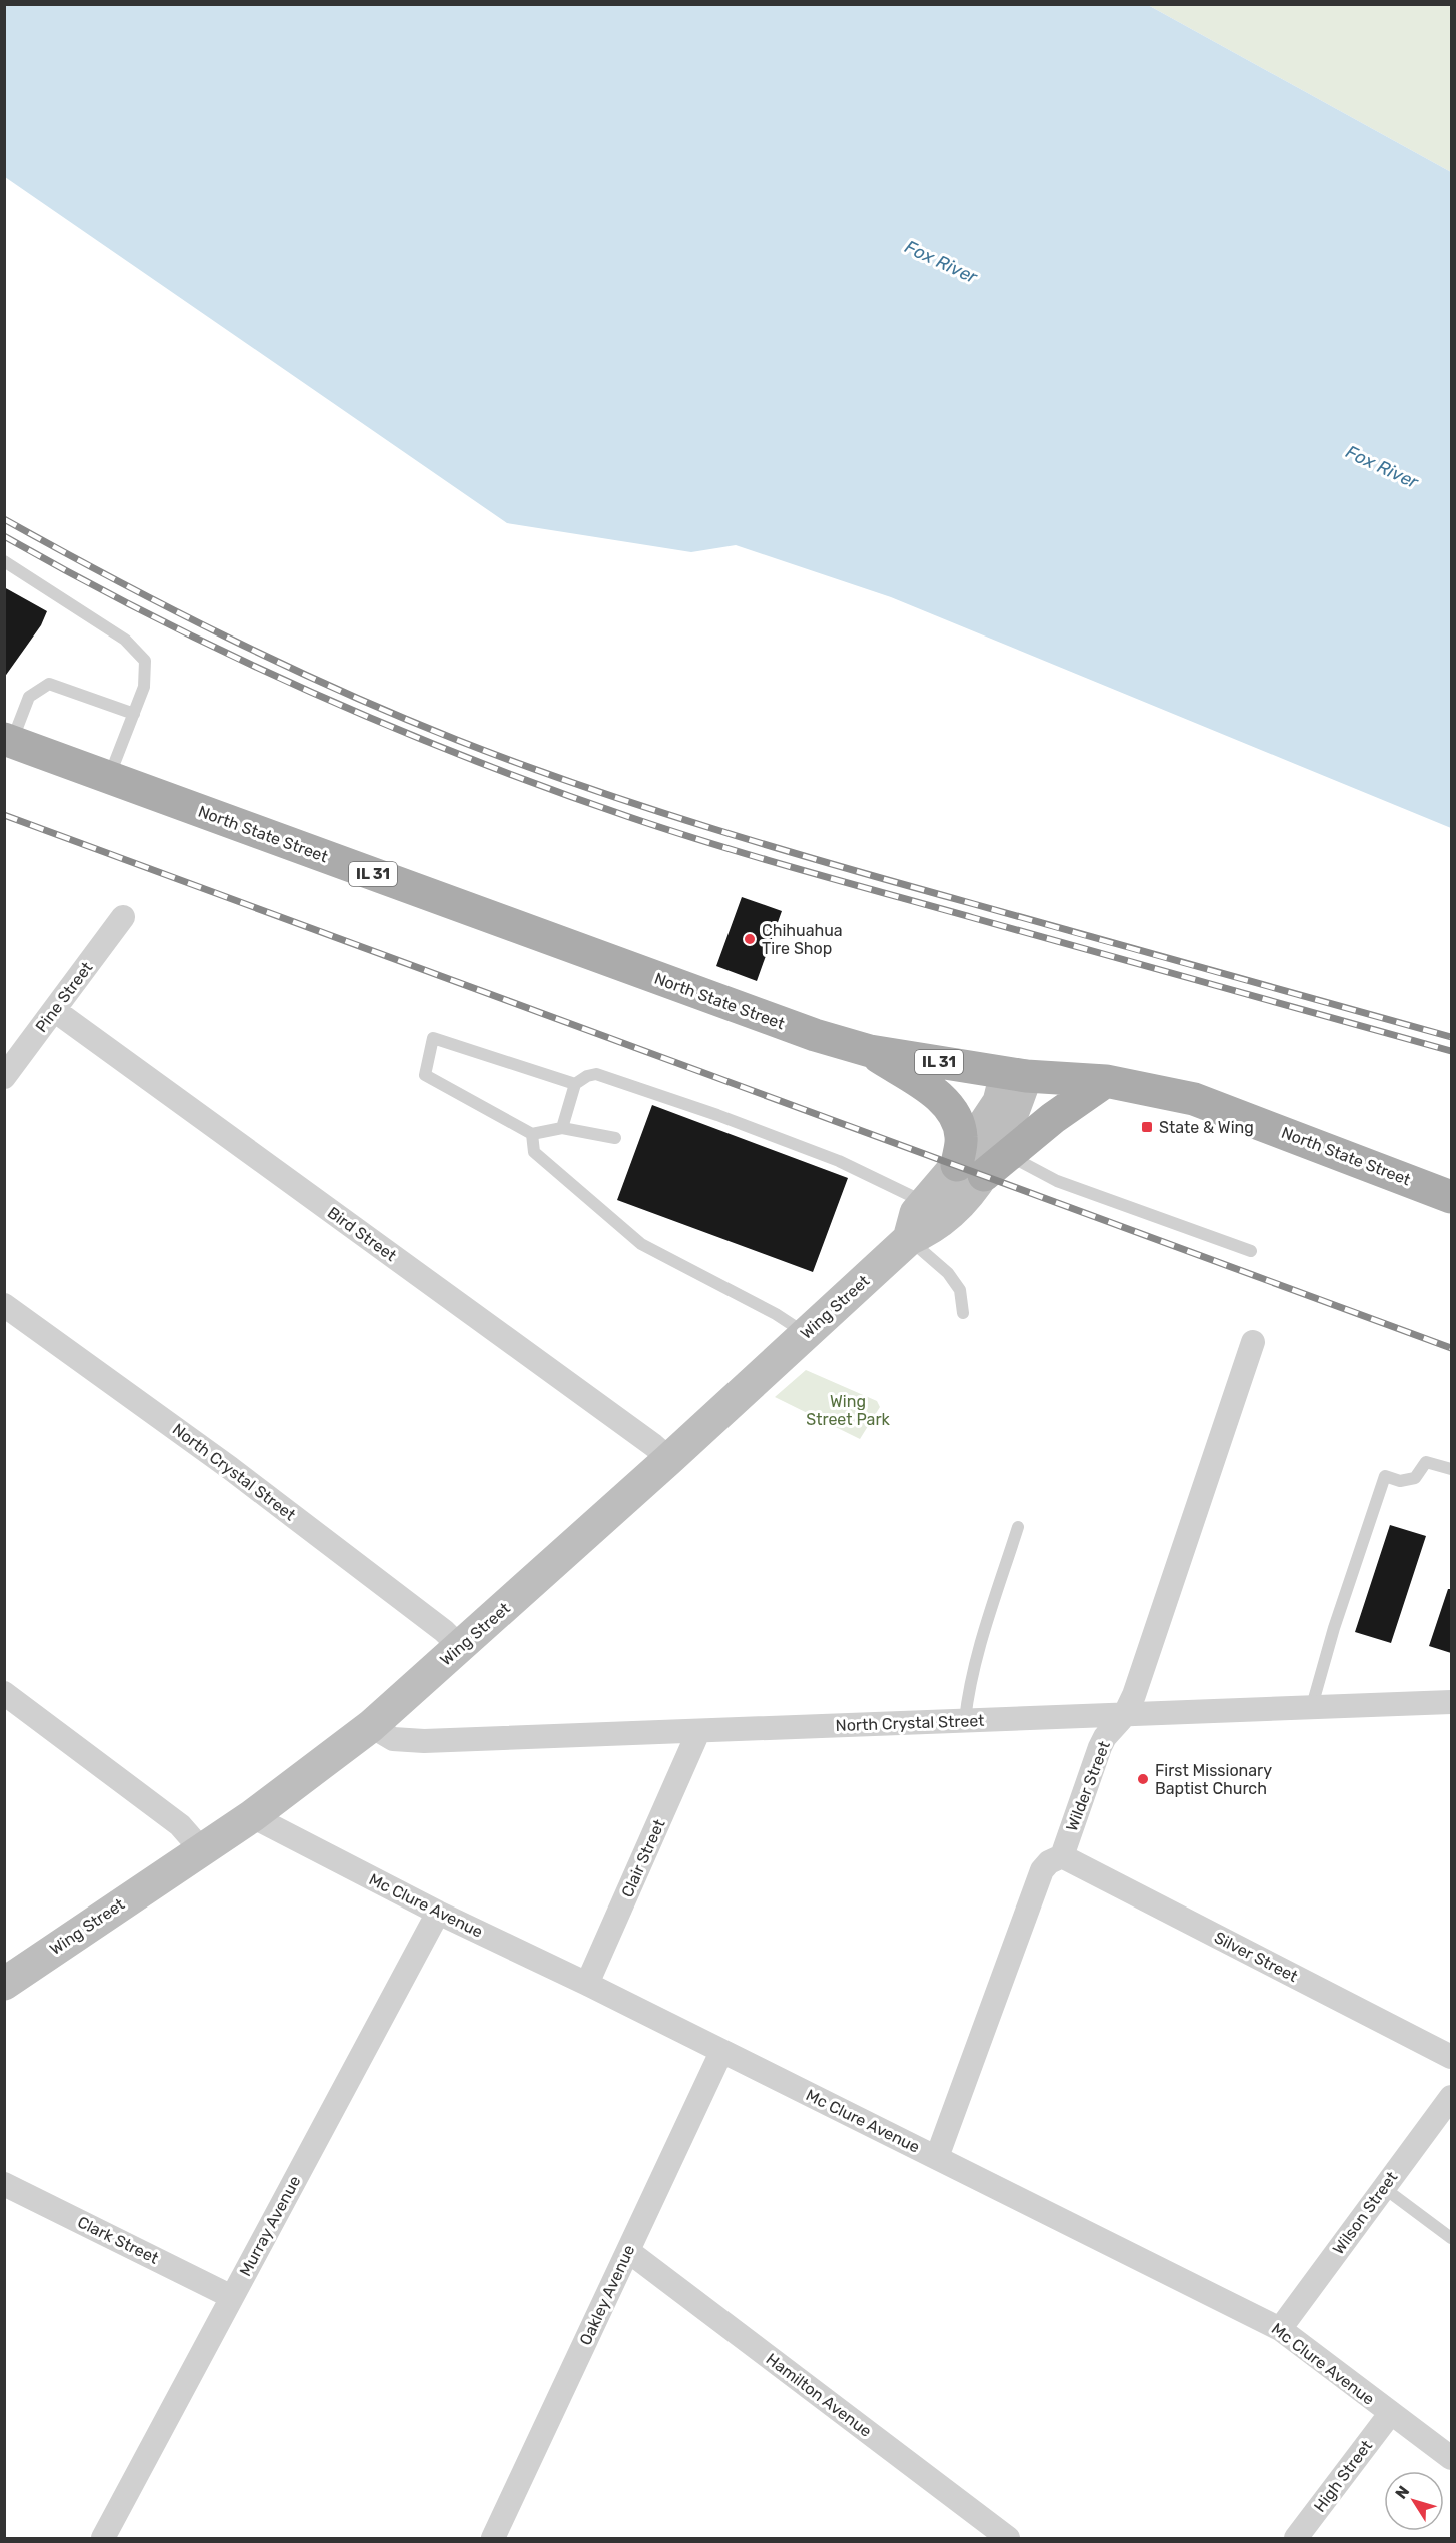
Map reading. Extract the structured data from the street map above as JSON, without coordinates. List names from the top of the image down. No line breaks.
{"streets":{"main road":["North State Street","IL 31"],"street":["Pine Street","Bird Street","Wing Street","North Crystal Street","Wilder Street","Clair Street","Mc Clure Avenue","Silver Street","Wilson Street","Murray Avenue","Clark Street","Oakley Avenue","Hamilton Avenue","High Street"]},"crossings":[["North State Street","Wing Street"],["Pine Street","Bird Street"],["Bird Street","Wing Street"],["Wing Street","North Crystal Street"],["Wing Street","Mc Clure Avenue"],["North Crystal Street","Wilder Street"],["North Crystal Street","Clair Street"],["Wilder Street","Mc Clure Avenue"],["Wilder Street","Silver Street"],["Clair Street","Mc Clure Avenue"],["Mc Clure Avenue","Wilson Street"],["Mc Clure Avenue","Murray Avenue"],["Mc Clure Avenue","Oakley Avenue"],["Mc Clure Avenue","High Street"],["Murray Avenue","Clark Street"],["Oakley Avenue","Hamilton Avenue"]],"water":["Fox River"],"parks":["Wing Street Park"],"places":{"other":["Chihuahua Tire Shop","First Missionary Baptist Church"],"transit":["State & Wing"]},"north":"top left"}
